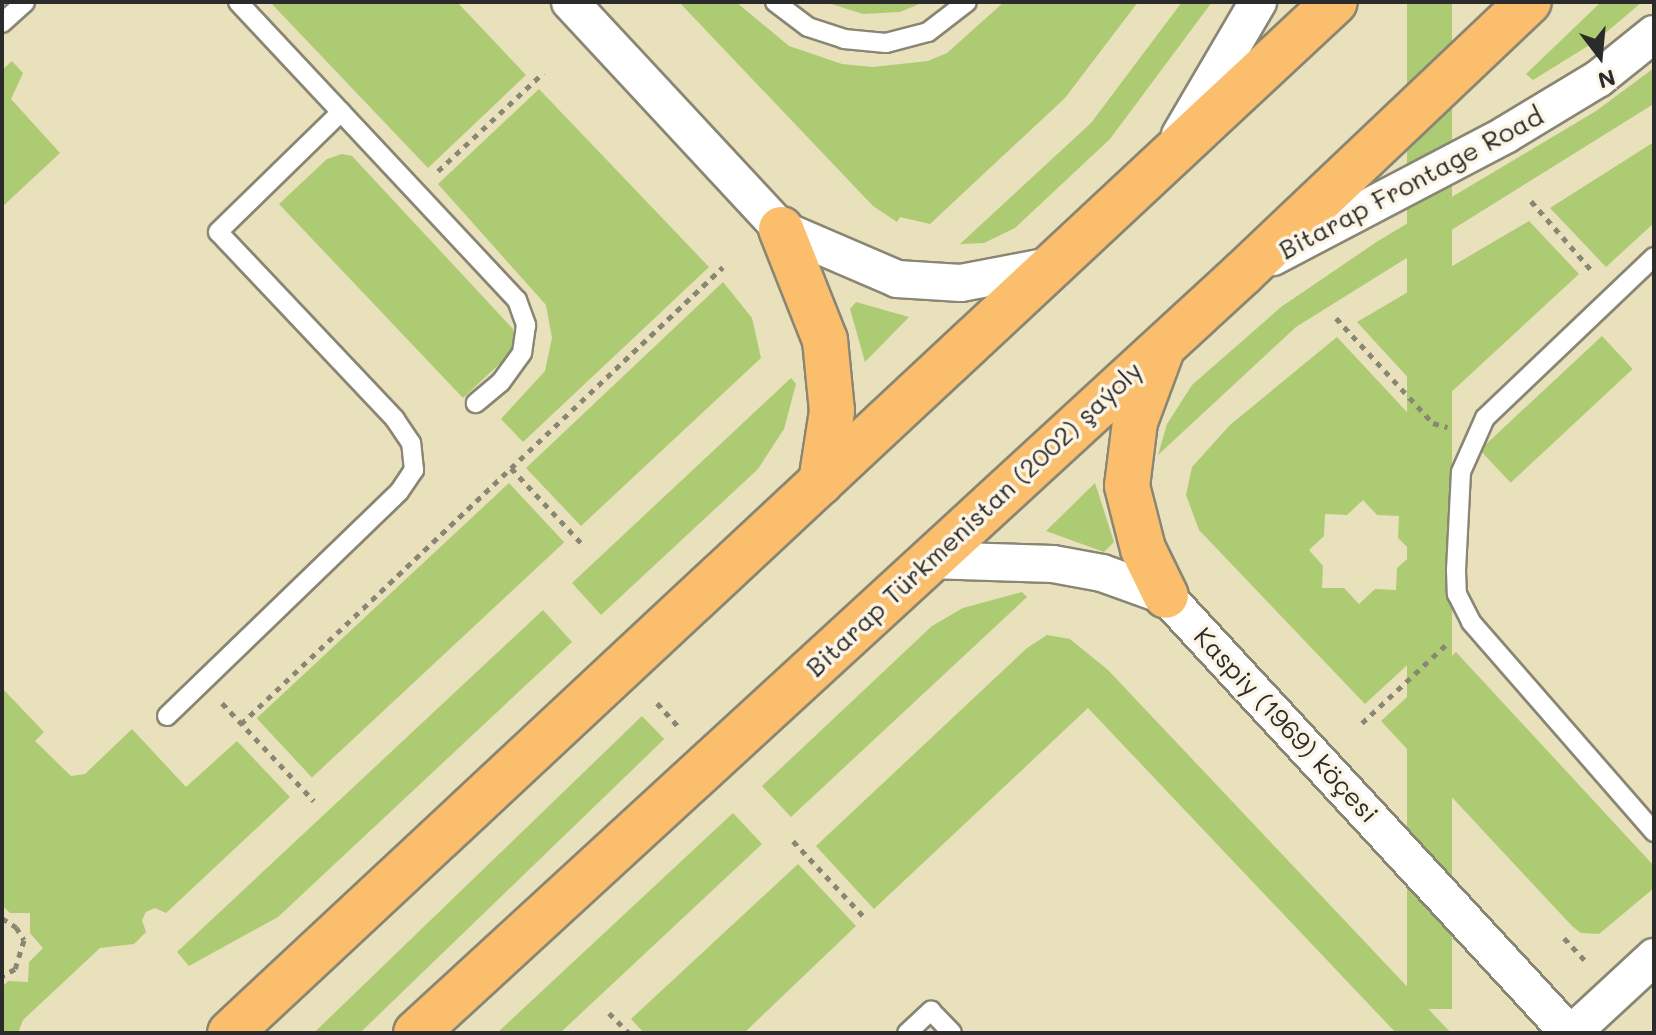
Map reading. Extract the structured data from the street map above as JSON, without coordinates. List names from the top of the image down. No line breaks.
{"streets":{"main road":["Bitarap Türkmenistan (2002) şaýoly"],"street":["Bitarap Frontage Road","Kaspiy (1969) köçesi"]},"crossings":[["Bitarap Frontage Road","Bitarap Türkmenistan (2002) şaýoly"],["Bitarap Türkmenistan (2002) şaýoly","Kaspiy (1969) köçesi"]],"north":"bottom"}
